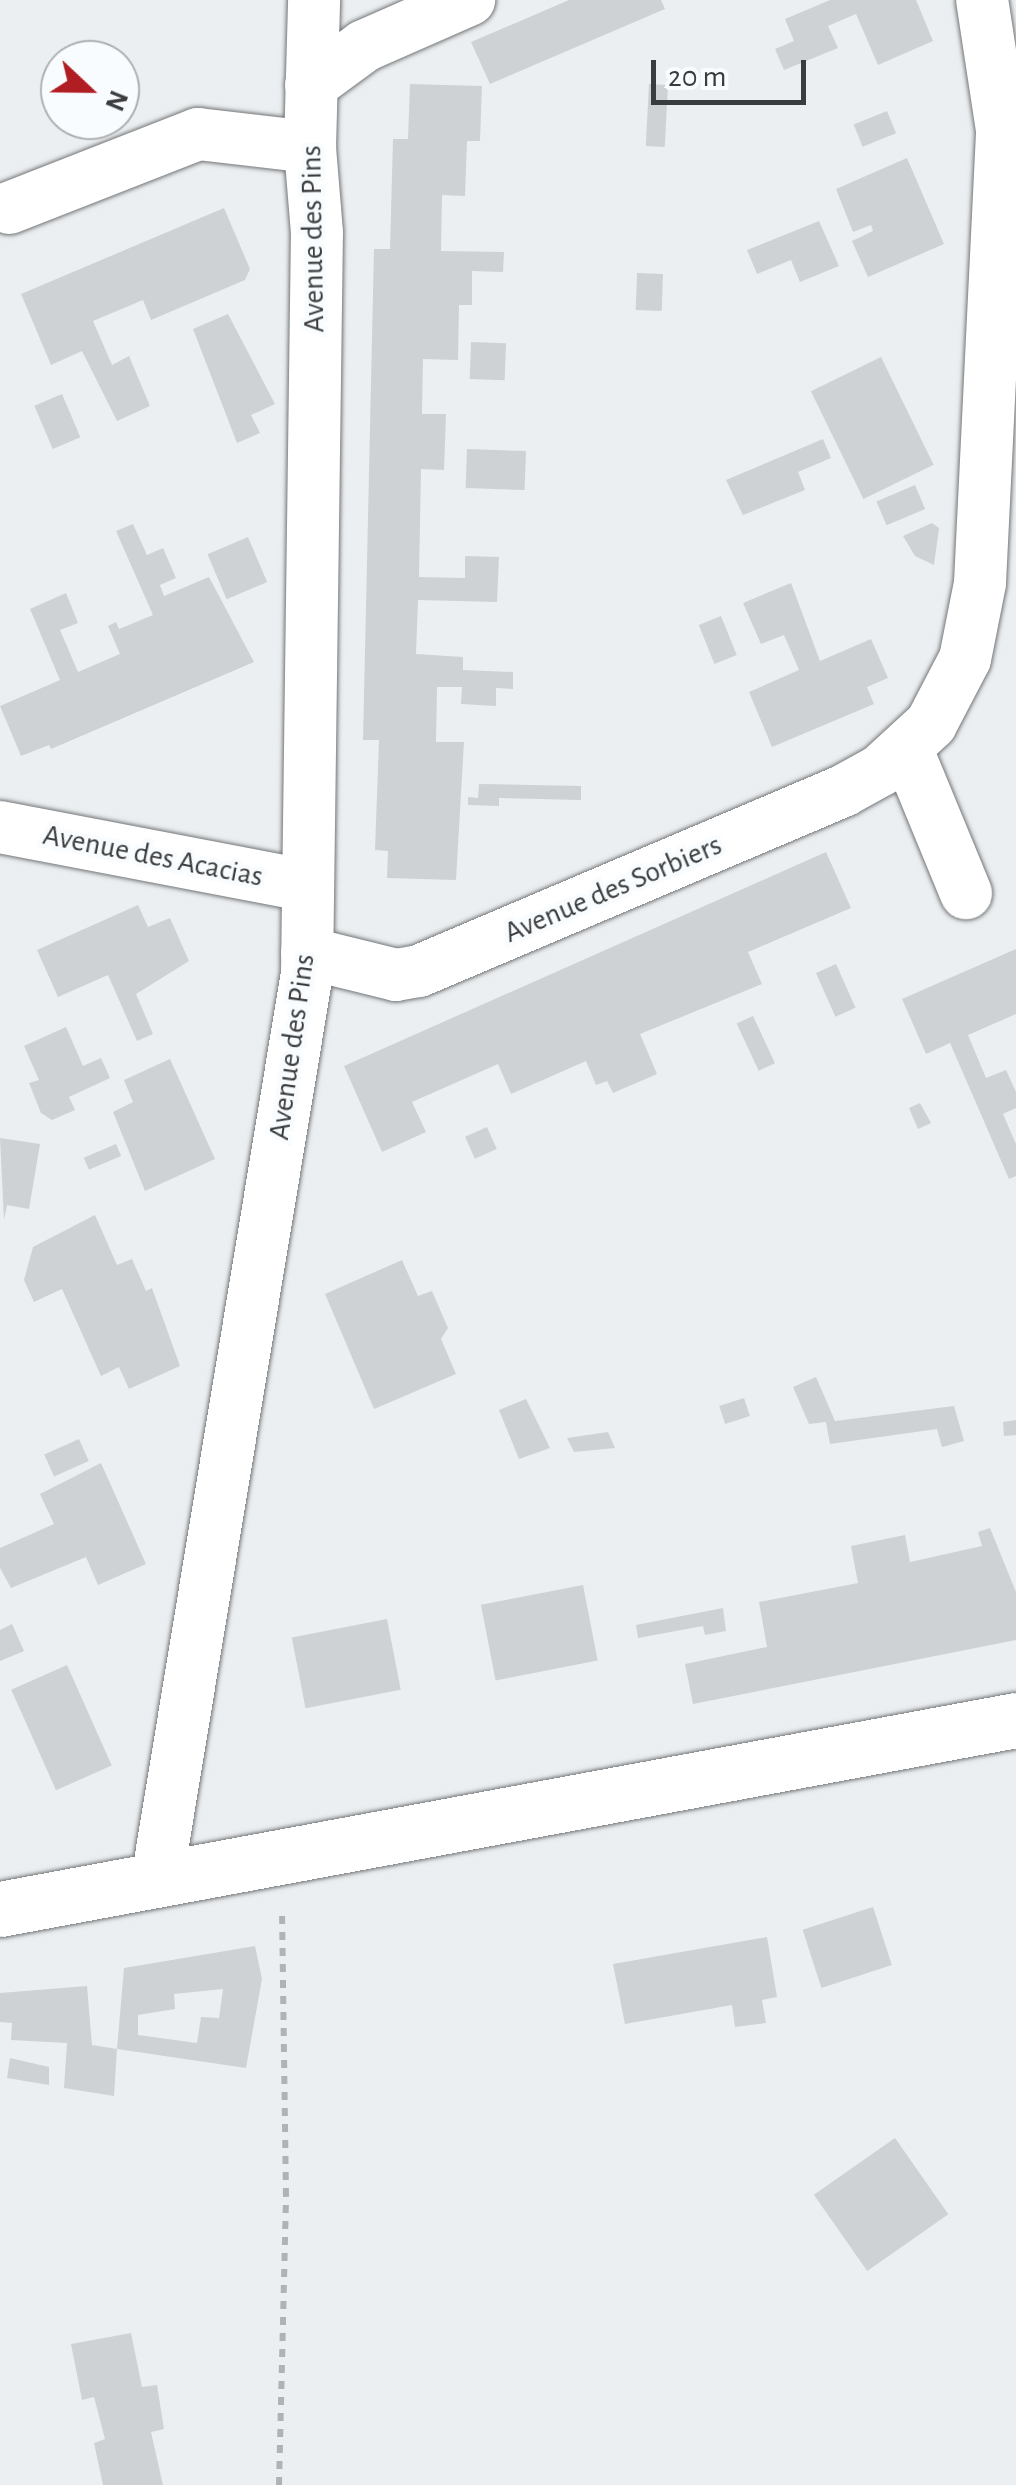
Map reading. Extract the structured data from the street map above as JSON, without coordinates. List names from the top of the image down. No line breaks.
{"streets":{"street":["Avenue des Pins","Avenue des Acacias","Avenue des Sorbiers"]},"crossings":[["Avenue des Pins","Avenue des Acacias"],["Avenue des Pins","Avenue des Sorbiers"]],"scale_bar":"20 m","north":"right"}
